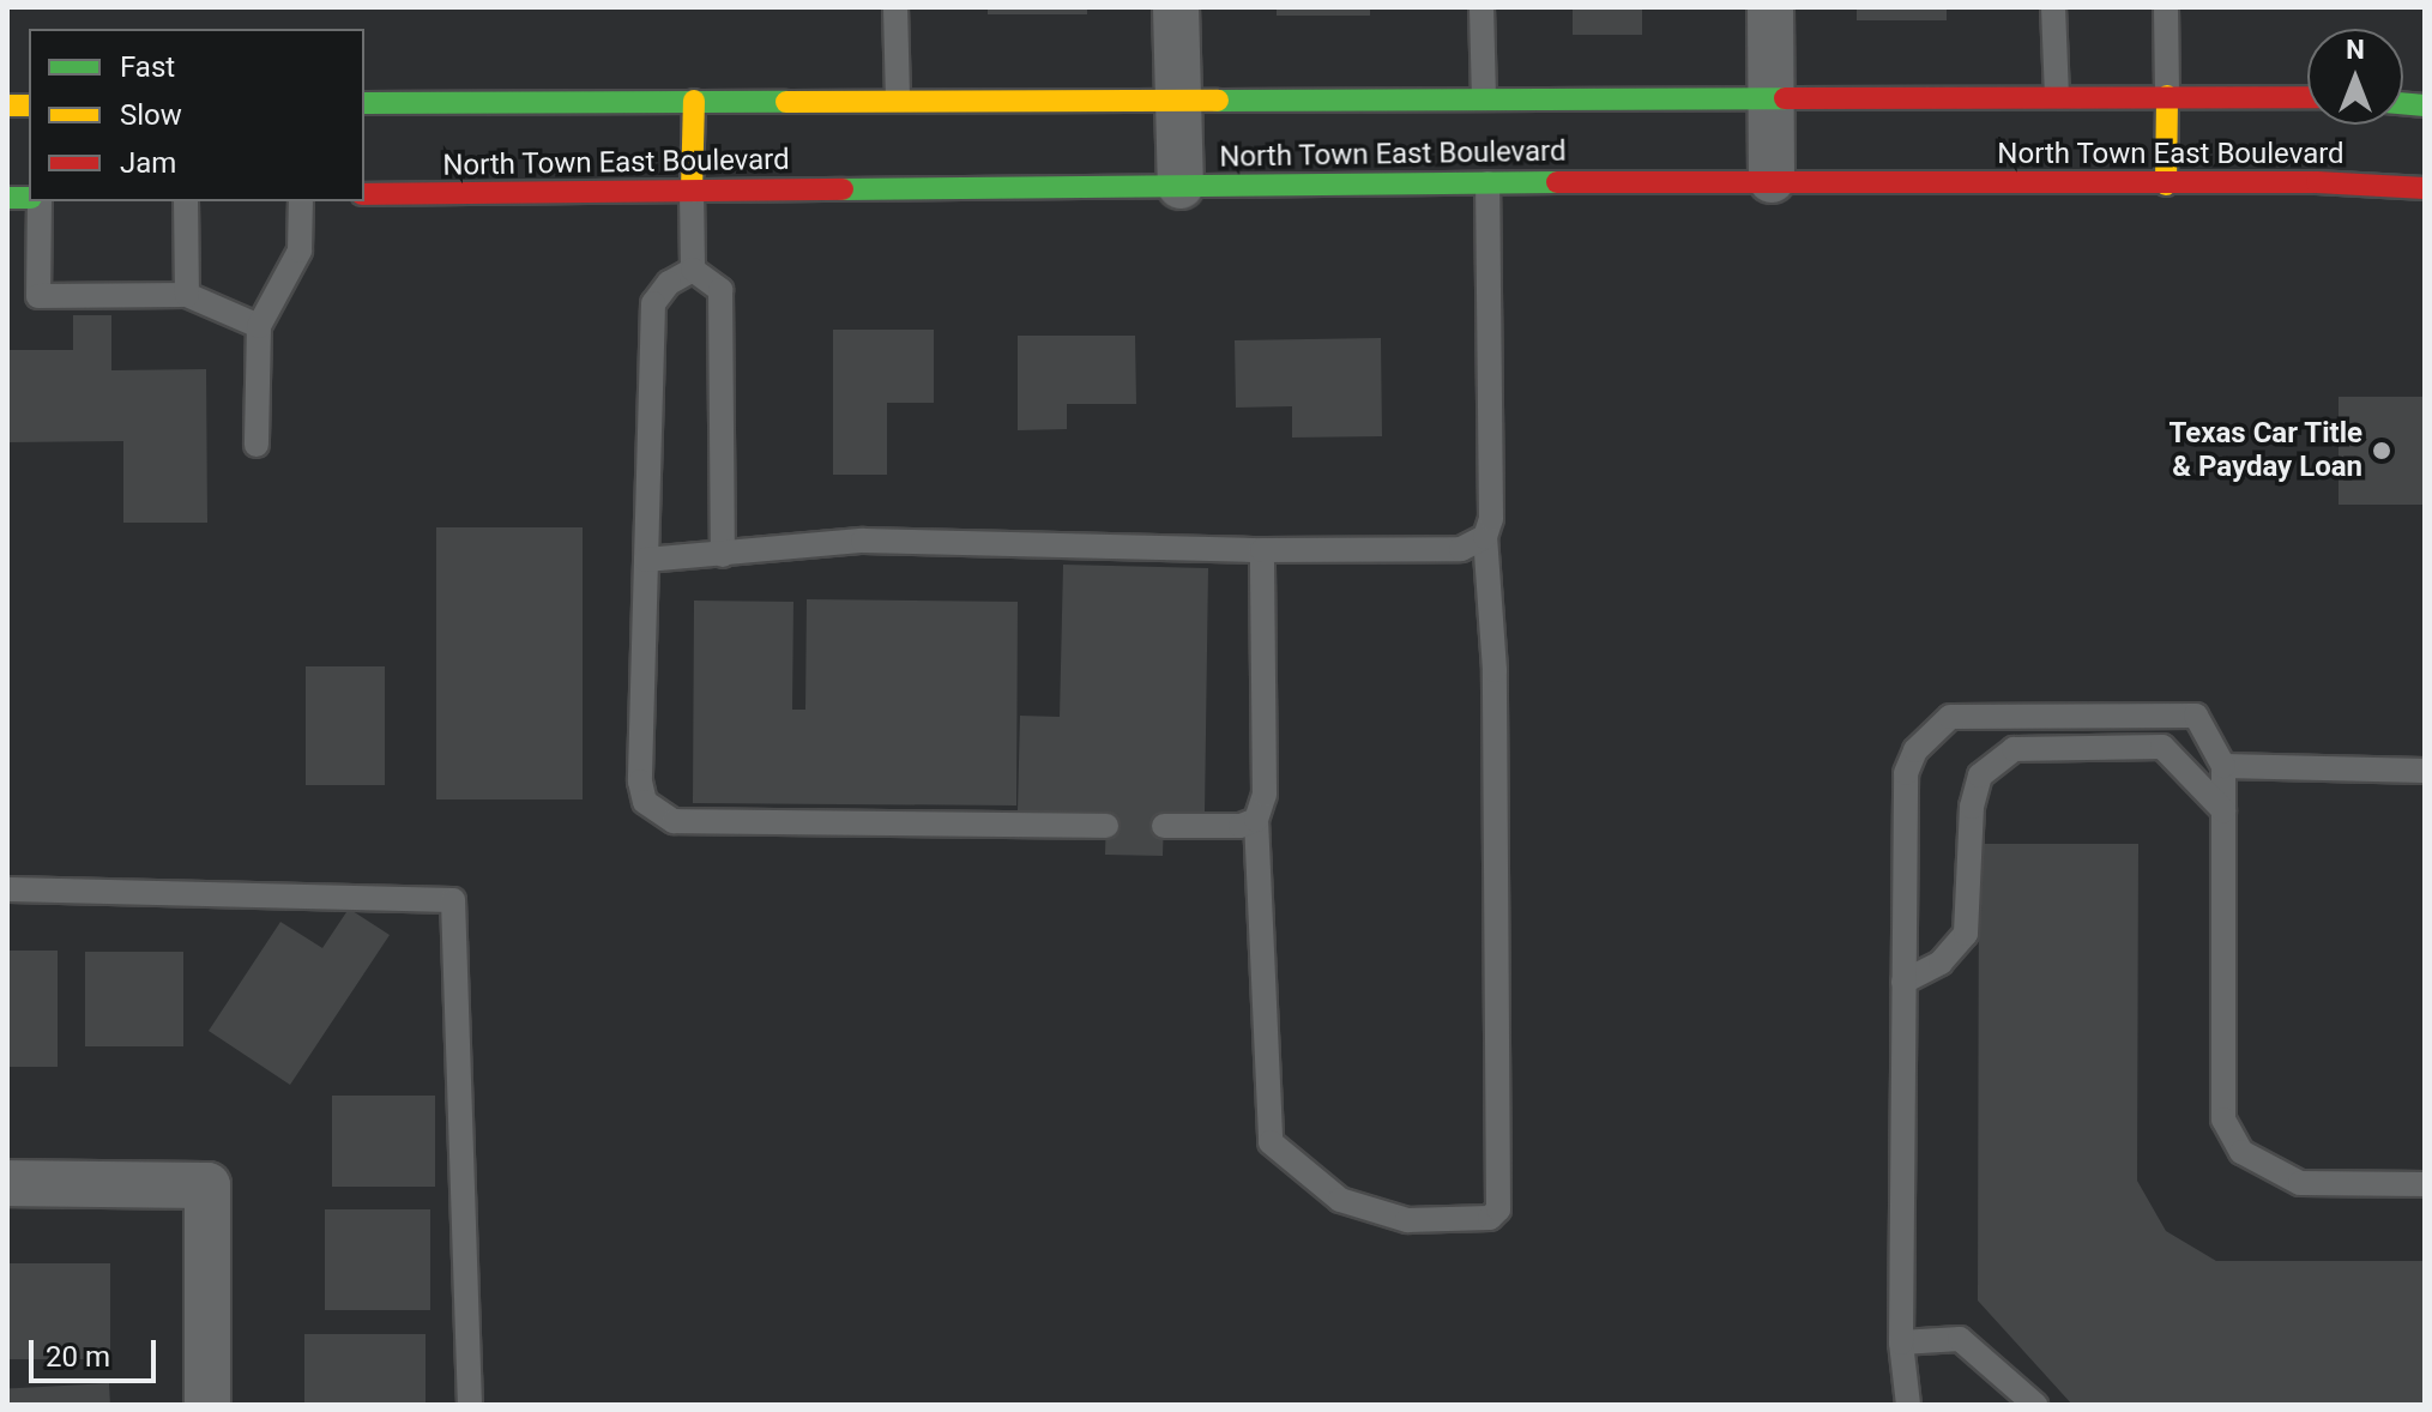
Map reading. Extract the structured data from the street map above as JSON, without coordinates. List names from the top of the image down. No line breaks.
{"streets":{"main road":["North Town East Boulevard"]},"places":["Texas Car Title & Payday Loan"],"legend":["Fast","Slow","Jam"],"scale_bar":"20 m","north":"top"}
